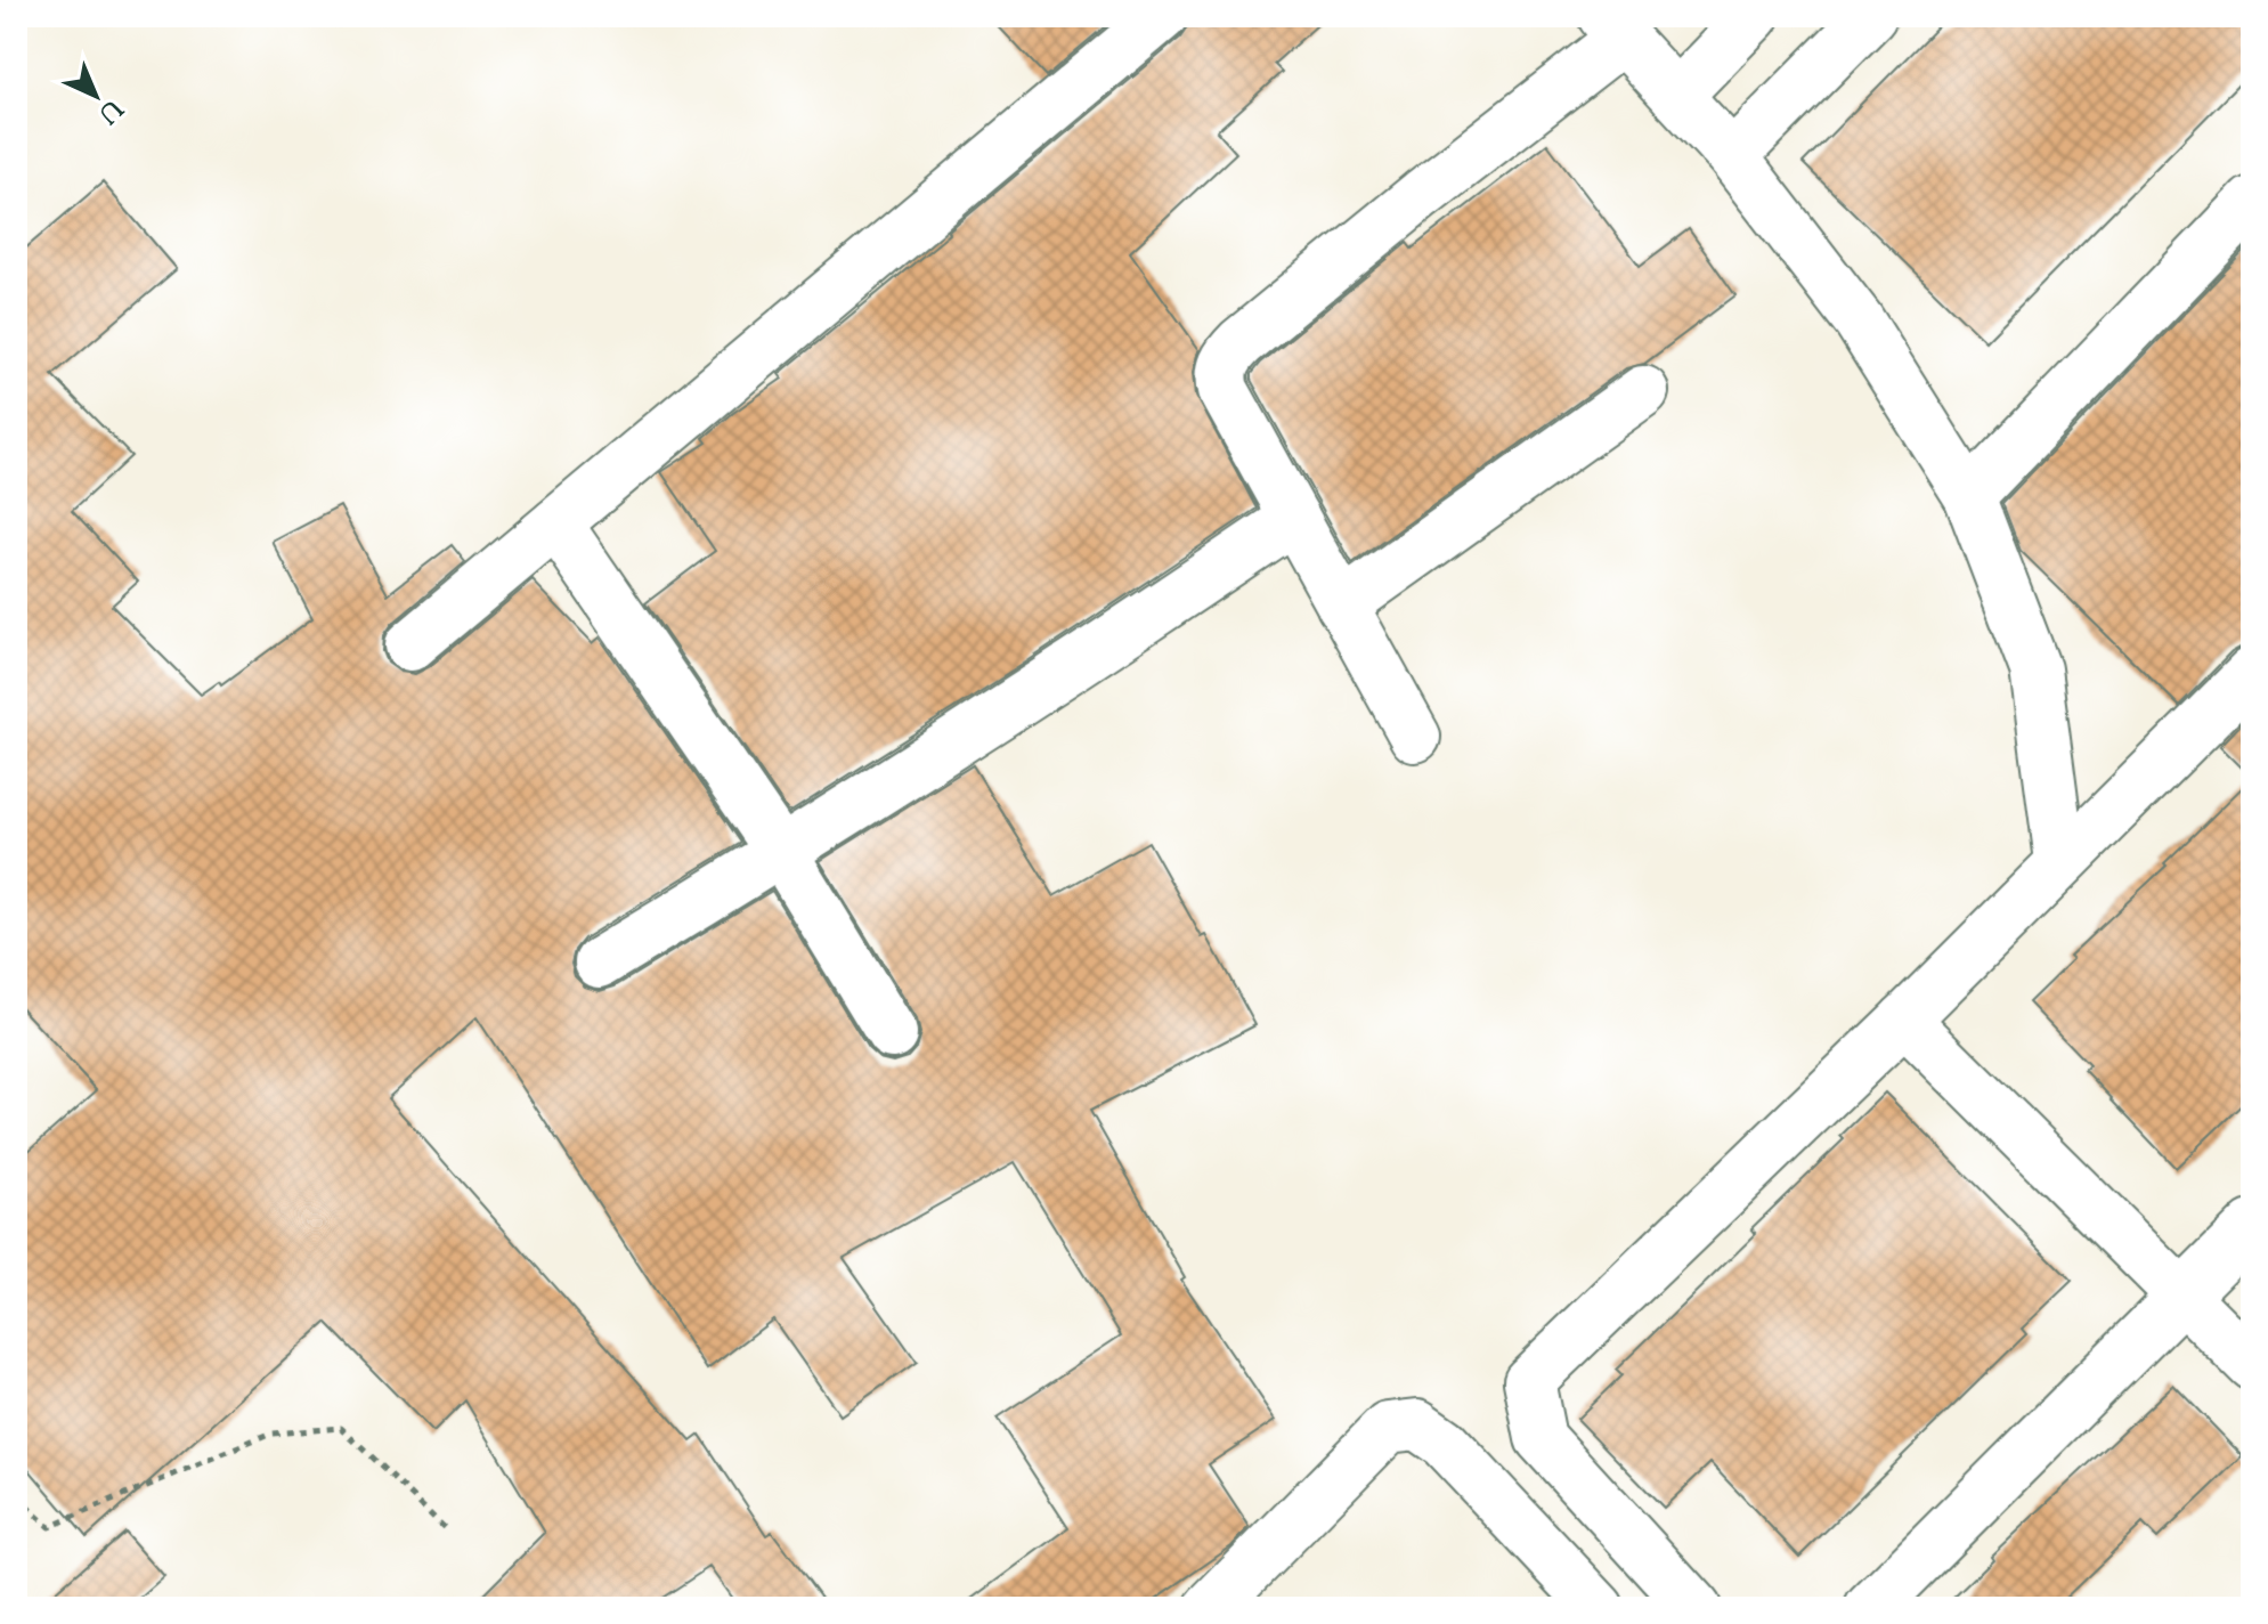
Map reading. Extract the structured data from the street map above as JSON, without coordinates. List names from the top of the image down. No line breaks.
{"north":"bottom right"}
